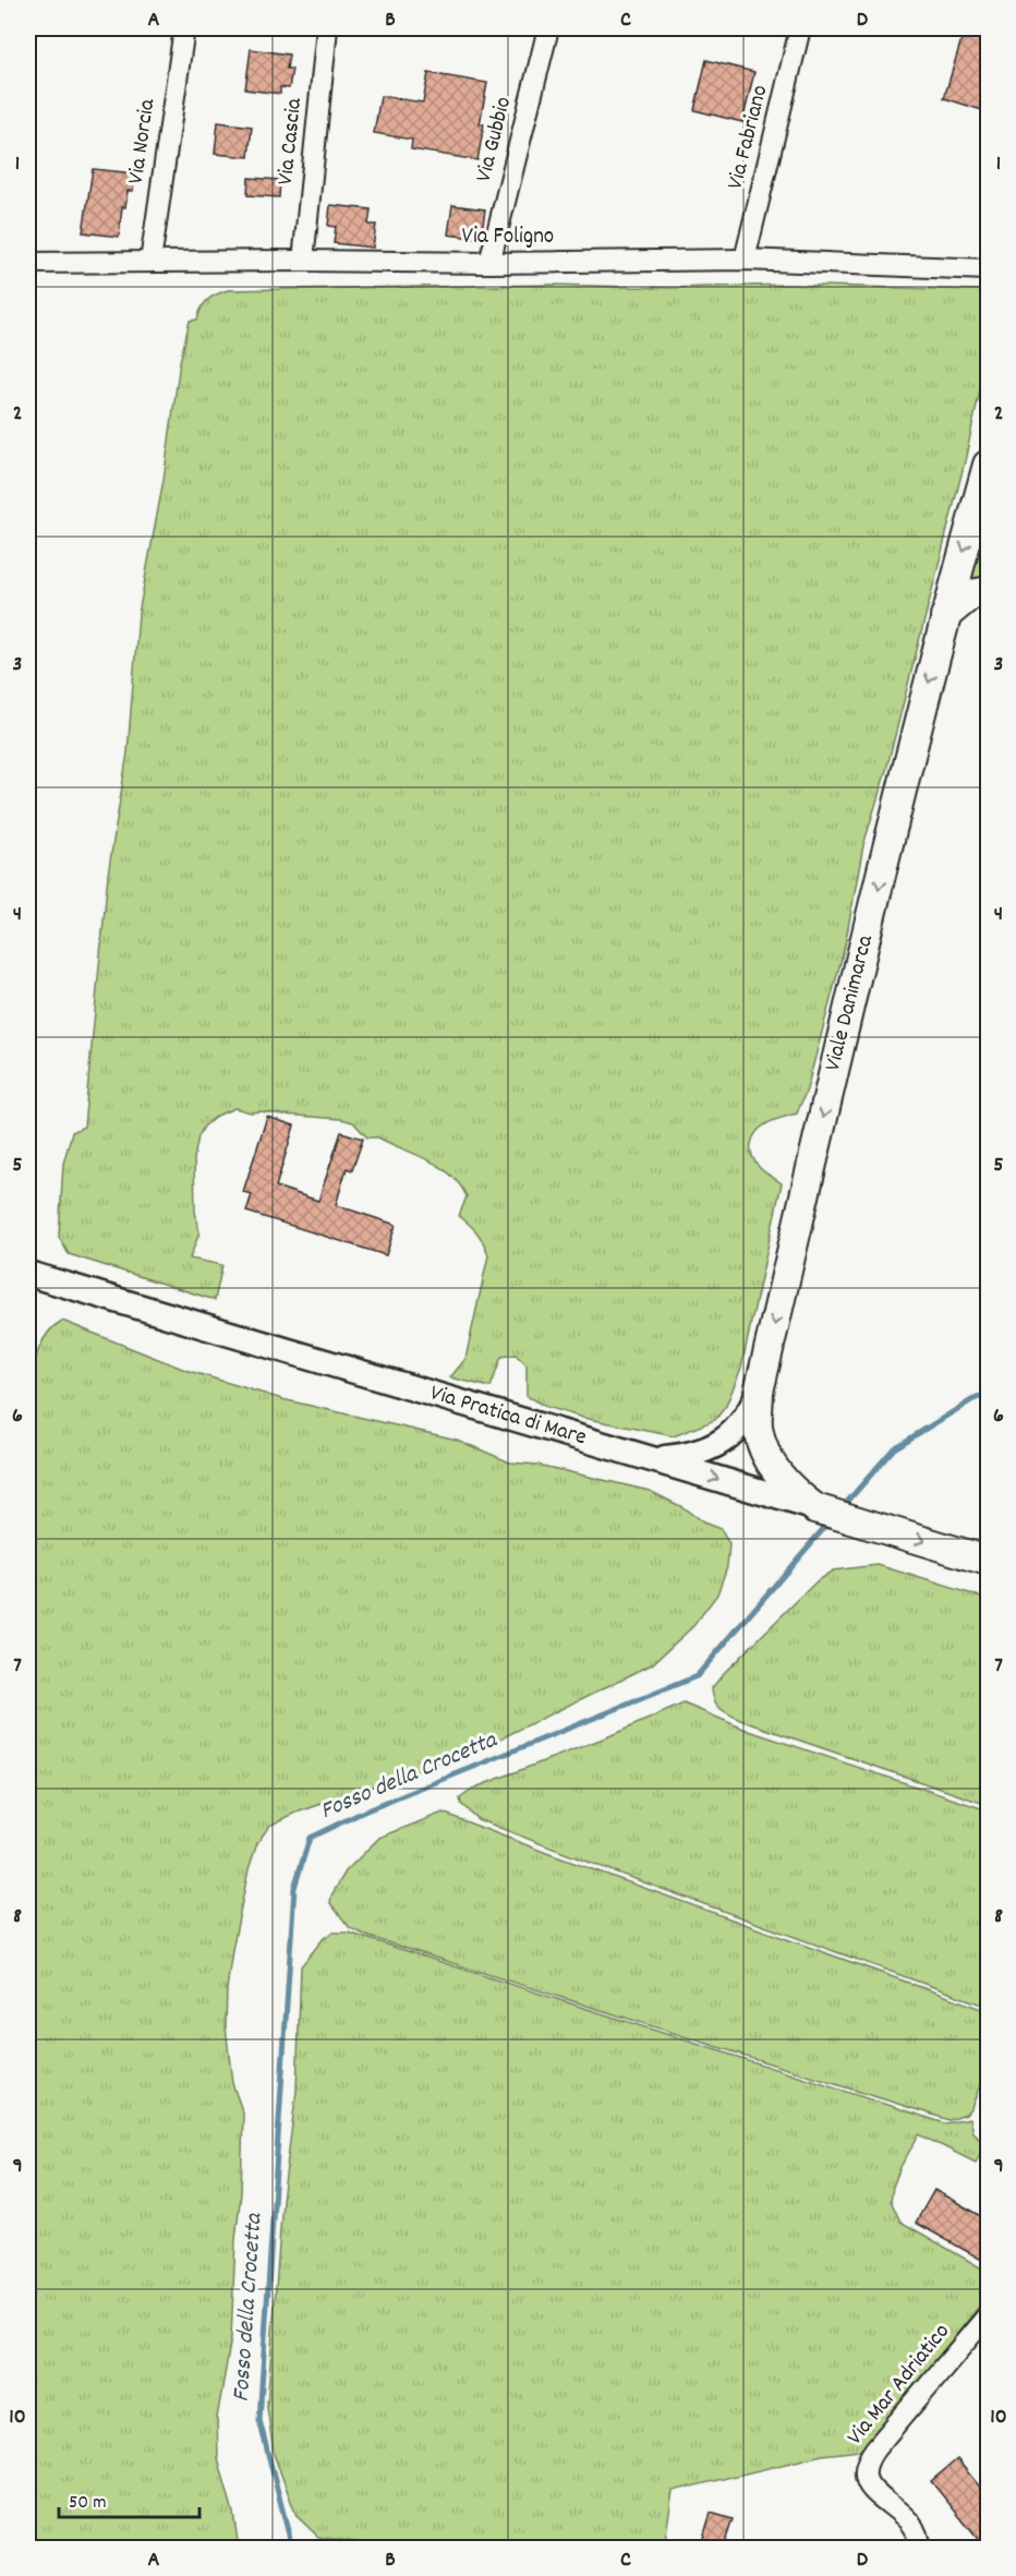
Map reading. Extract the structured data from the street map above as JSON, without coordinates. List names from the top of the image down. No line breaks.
{"streets":{"main road":["Viale Danimarca","Via Pratica di Mare"],"street":["Via Fabriano","Via Gubbio","Via Norcia","Via Cascia","Via Foligno","Via Mar Adriatico"]},"crossings":[["Via Fabriano","Via Foligno"],["Via Gubbio","Via Foligno"],["Via Norcia","Via Foligno"],["Via Cascia","Via Foligno"],["Viale Danimarca","Via Pratica di Mare"]],"one_way":["Viale Danimarca"],"water":["Fosso della Crocetta"],"scale_bar":"50 m","grid":{"columns":["A","B","C","D"],"rows":["1","2","3","4","5","6","7","8","9","10"]}}
